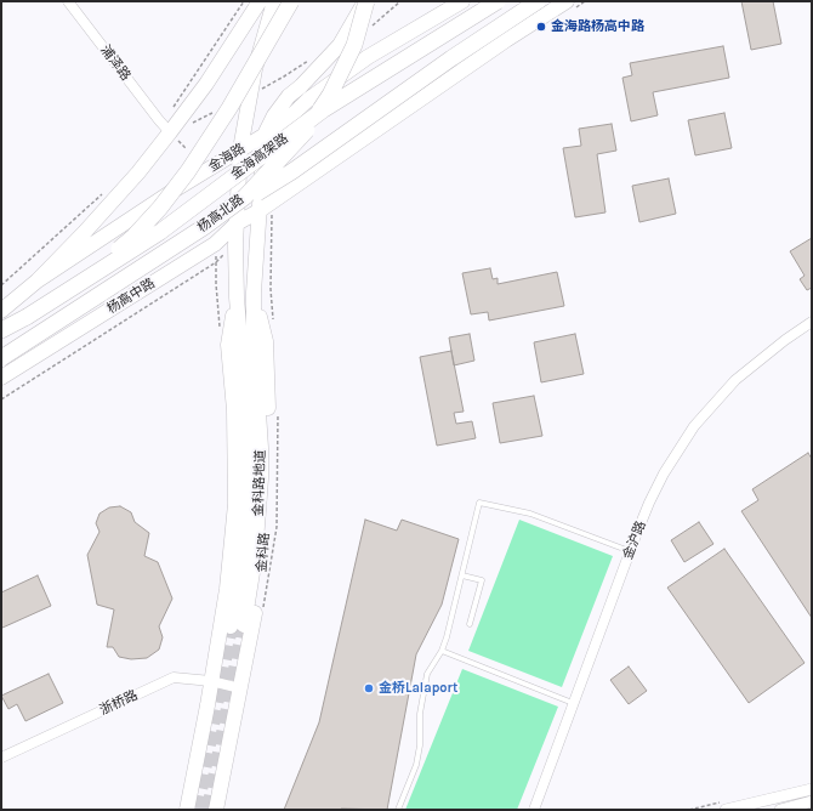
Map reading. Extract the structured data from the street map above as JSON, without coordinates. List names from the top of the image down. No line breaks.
{"streets":{"highway":["金海高架路","杨高北路"],"main road":["金海路","杨高中路","金科路地道","金科路"],"street":["浦泽路","金沪路","浙桥路"]},"crossings":[["金海高架路","杨高北路"],["金海路","杨高北路"],["金海路","金科路"],["杨高北路","金科路"],["杨高中路","金科路"],["金科路地道","金科路"],["金科路","浙桥路"]],"places":["金海路杨高中路","金桥Lalaport"]}
